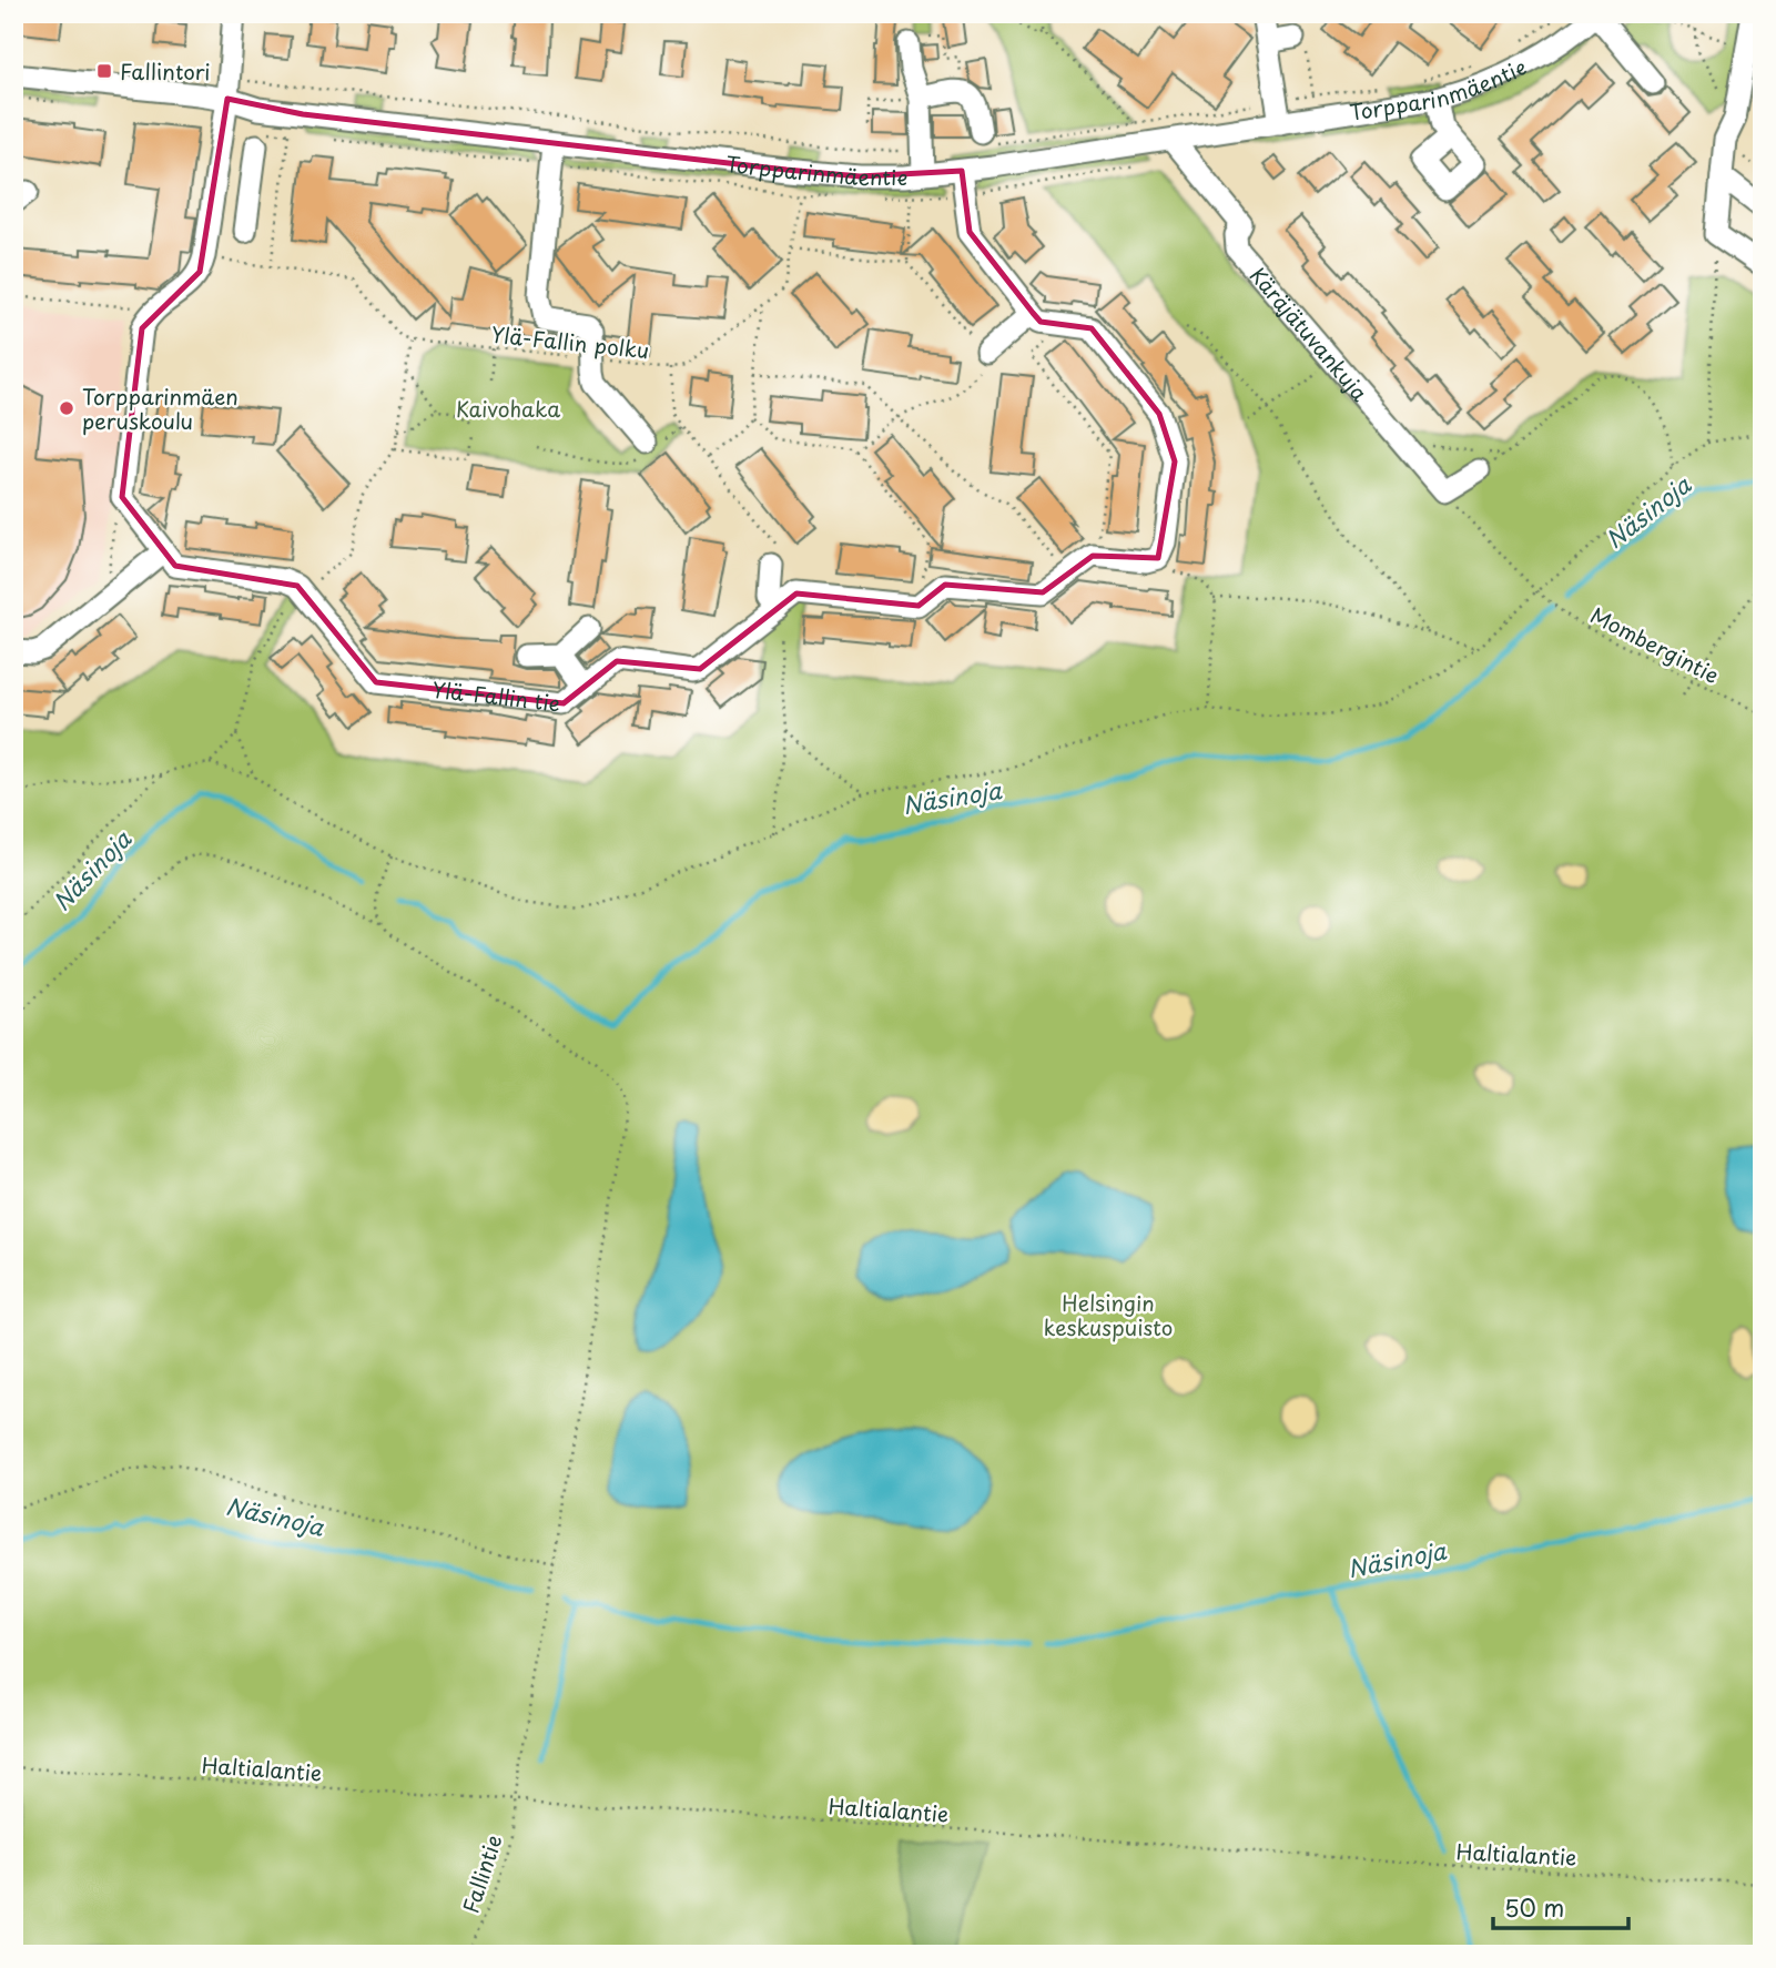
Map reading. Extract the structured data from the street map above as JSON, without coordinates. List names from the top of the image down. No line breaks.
{"streets":{"street":["Torpparinmäentie","Käräjätuvankuja","Ylä-Fallin tie"],"path":["Ylä-Fallin polku","Mombergintie","Haltialantie","Fallintie"]},"crossings":[["Torpparinmäentie","Käräjätuvankuja"],["Käräjätuvankuja","Mombergintie"],["Haltialantie","Fallintie"]],"water":["Näsinoja"],"parks":["Kaivohaka","Helsingin keskuspuisto"],"places":{"transit":["Fallintori"],"other":["Torpparinmäen peruskoulu"]},"scale_bar":"50 m"}
